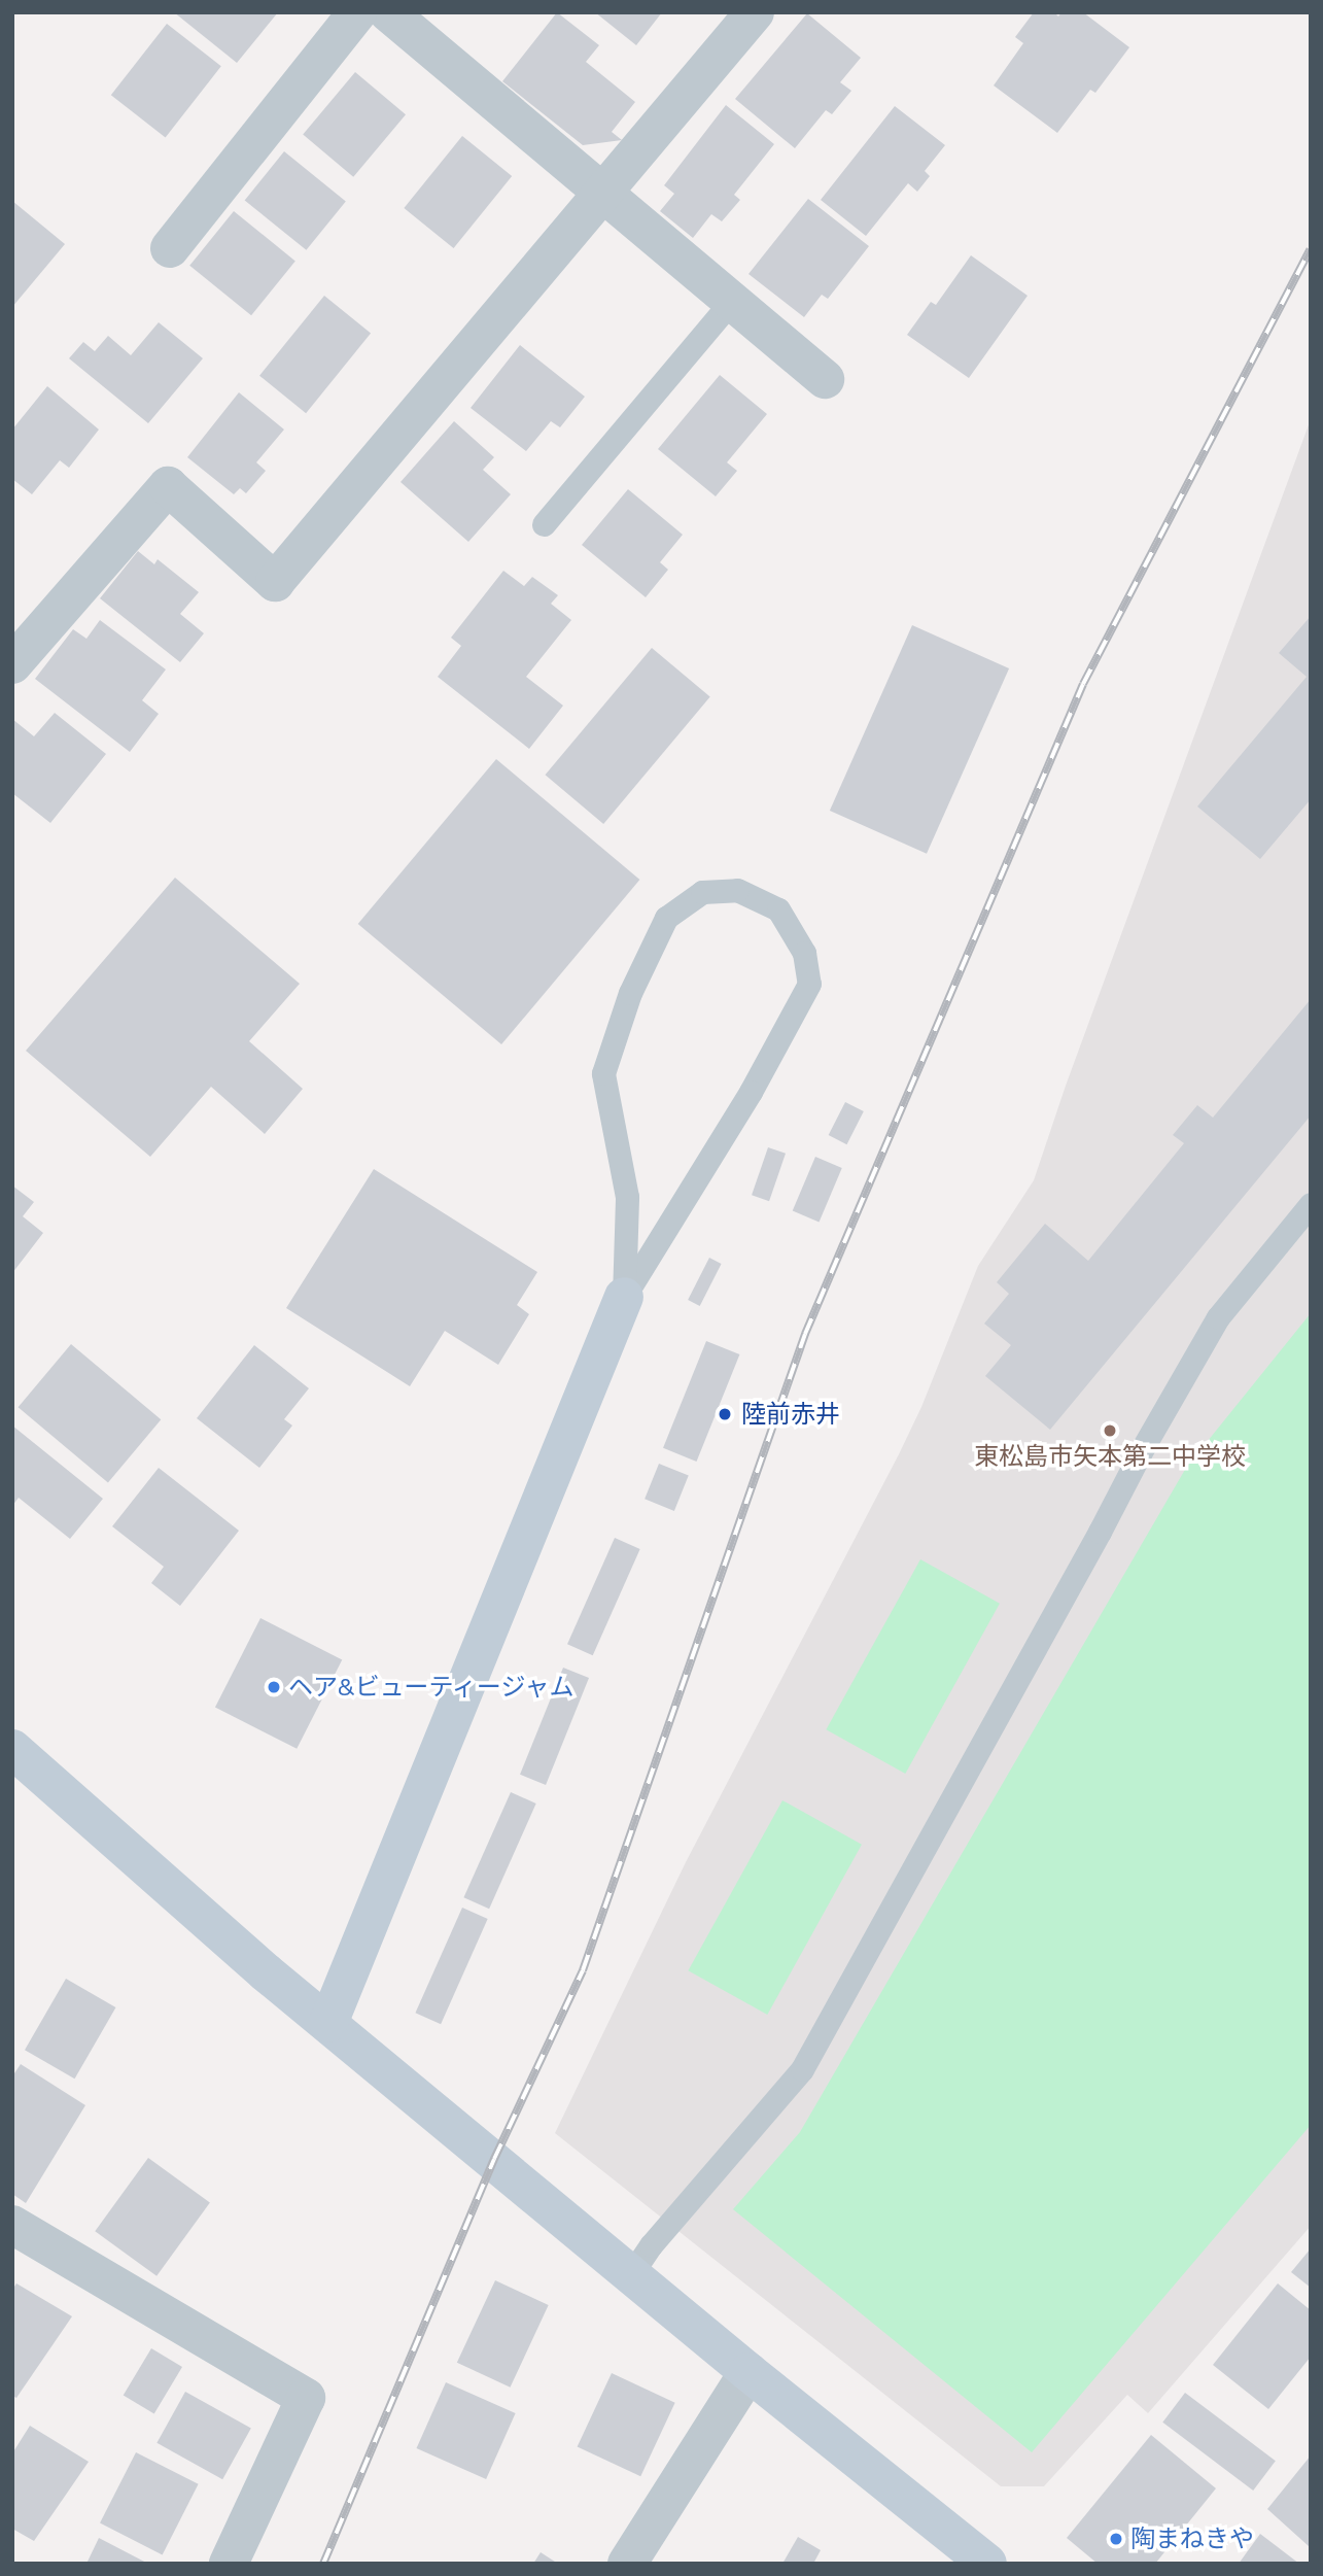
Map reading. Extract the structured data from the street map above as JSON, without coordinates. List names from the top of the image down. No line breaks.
{"places":["陸前赤井","東松島市矢本第二中学校","ヘア&ビューティージャム","陶まねきや"]}
